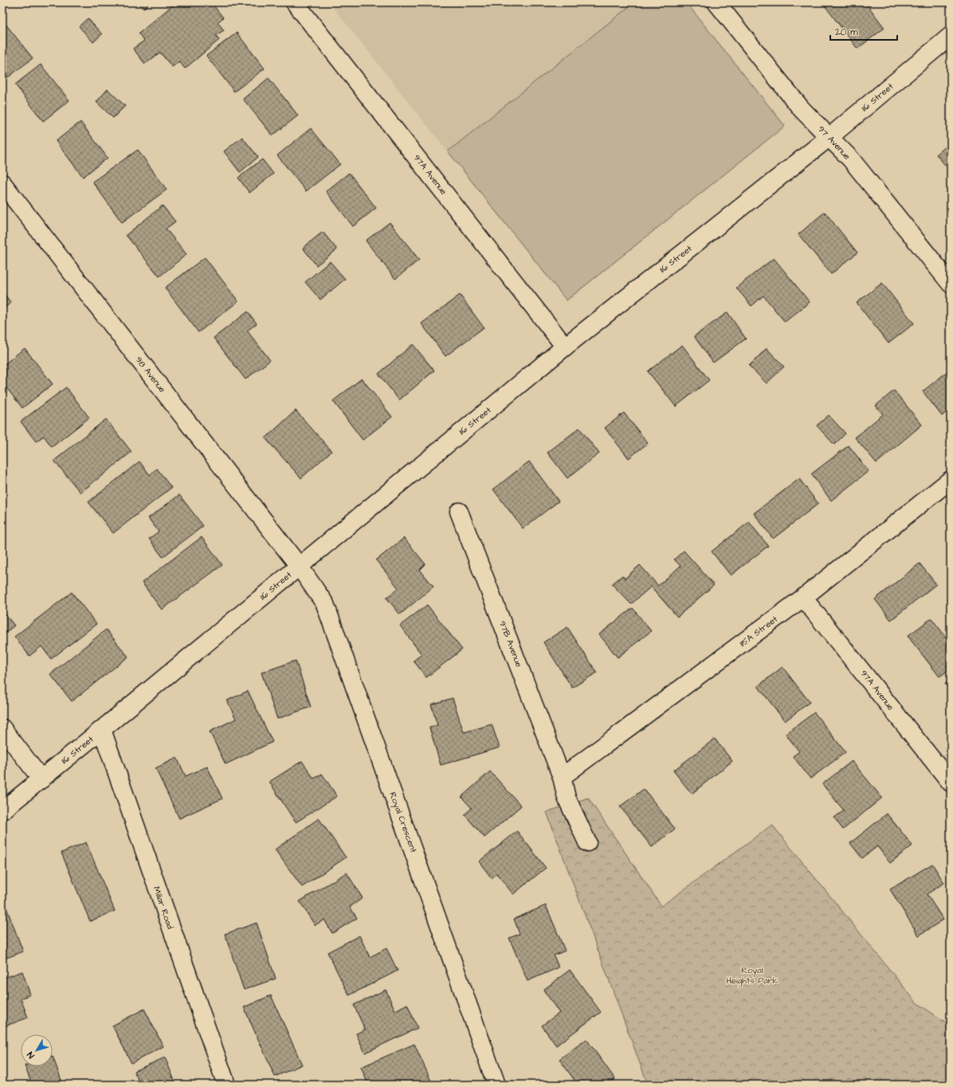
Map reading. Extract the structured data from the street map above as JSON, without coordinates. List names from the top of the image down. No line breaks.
{"streets":{"street":["116 Street","97 Avenue","97A Avenue","98 Avenue","115A Street","97B Avenue","Royal Crescent","Millar Road"]},"crossings":[["116 Street","97 Avenue"],["116 Street","97A Avenue"],["116 Street","98 Avenue"],["116 Street","Royal Crescent"],["116 Street","Millar Road"],["97A Avenue","115A Street"],["98 Avenue","Royal Crescent"],["115A Street","97B Avenue"]],"parks":["Royal Heights Park"],"scale_bar":"20 m","north":"bottom left"}
